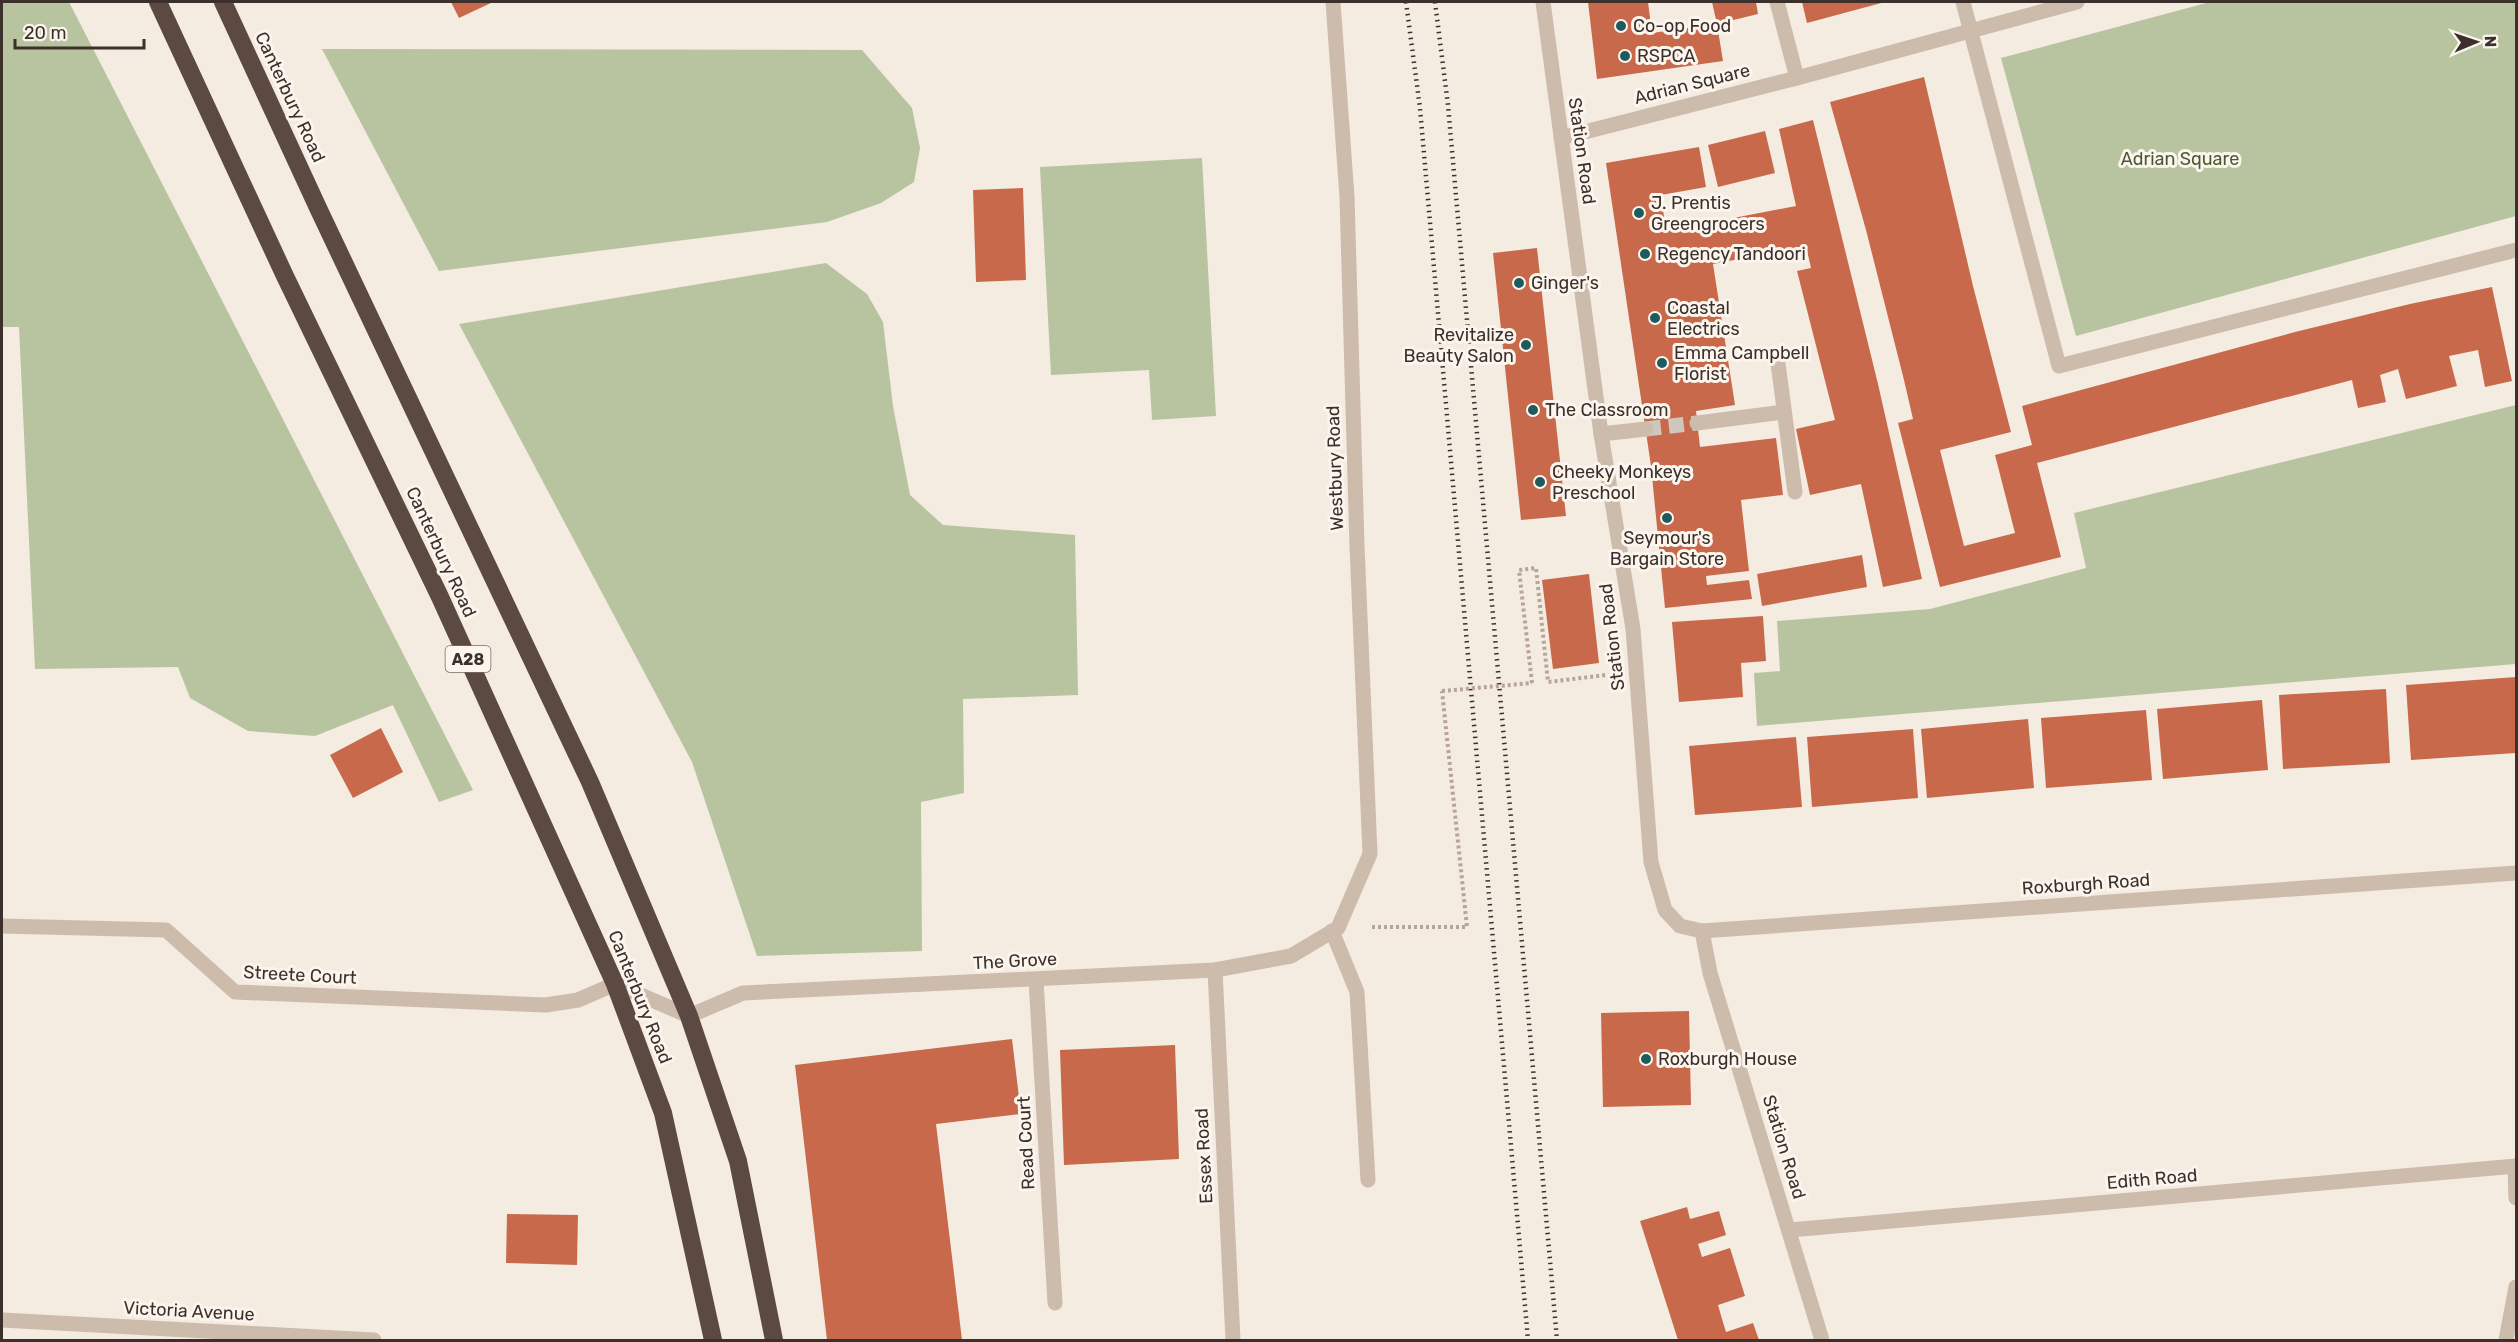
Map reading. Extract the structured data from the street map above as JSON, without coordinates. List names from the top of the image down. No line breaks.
{"streets":{"highway":["Canterbury Road","A28"],"street":["Adrian Square","Station Road","Westbury Road","Roxburgh Road","The Grove","Streete Court","Read Court","Essex Road","Edith Road","Victoria Avenue"]},"crossings":[["Adrian Square","Station Road"],["Canterbury Road","The Grove"],["Canterbury Road","Streete Court"],["Station Road","Roxburgh Road"],["Station Road","Edith Road"],["Westbury Road","The Grove"],["The Grove","Read Court"],["The Grove","Essex Road"]],"parks":["Adrian Square"],"places":["Co-op Food","RSPCA","J. Prentis Greengrocers","Regency Tandoori","Ginger's","Coastal Electrics","Revitalize Beauty Salon","Emma Campbell Florist","The Classroom","Cheeky Monkeys Preschool","Seymour's Bargain Store","Roxburgh House"],"scale_bar":"20 m","north":"right"}
